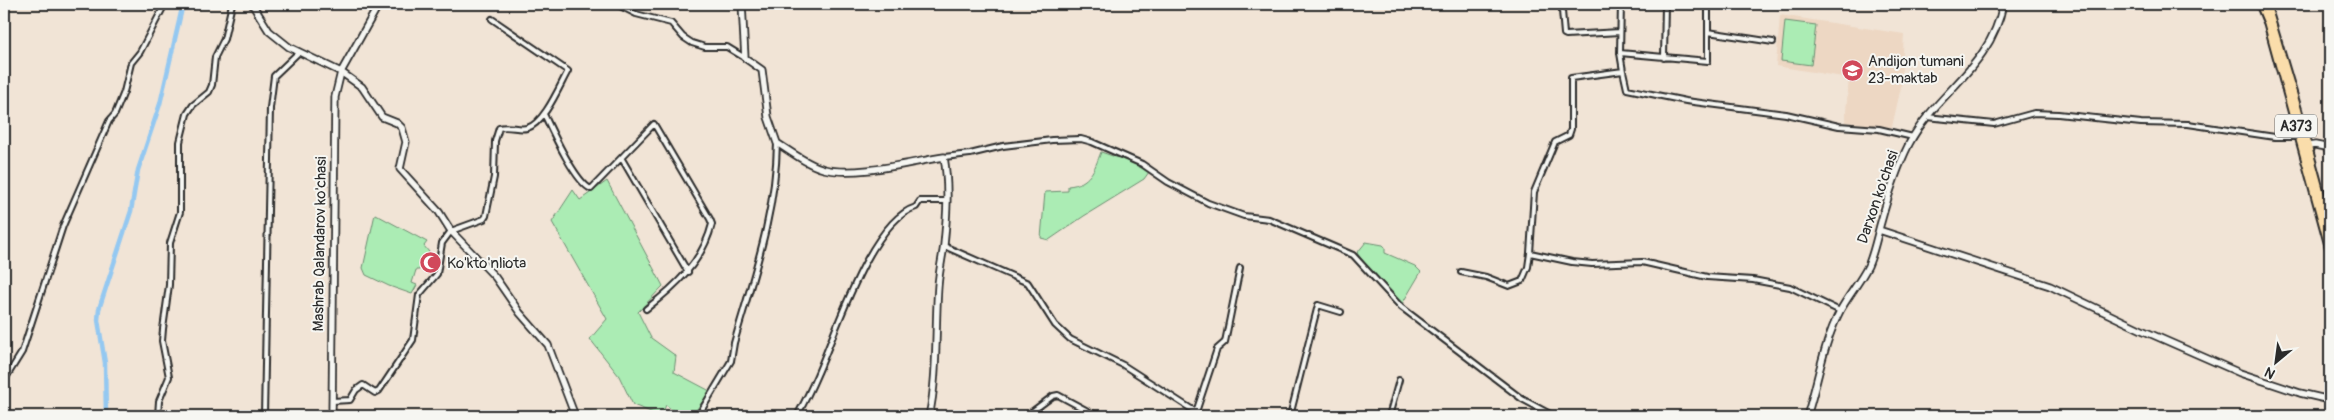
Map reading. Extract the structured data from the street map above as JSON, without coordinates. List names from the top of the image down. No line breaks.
{"streets":{"highway":["A373"],"street":["Darxon ko'chasi","Mashrab Qalandarov ko'chasi"]},"places":{"school or university":["Andijon tumani 23-maktab"],"mosque":["Ko'kto'nliota"]},"north":"bottom left"}
